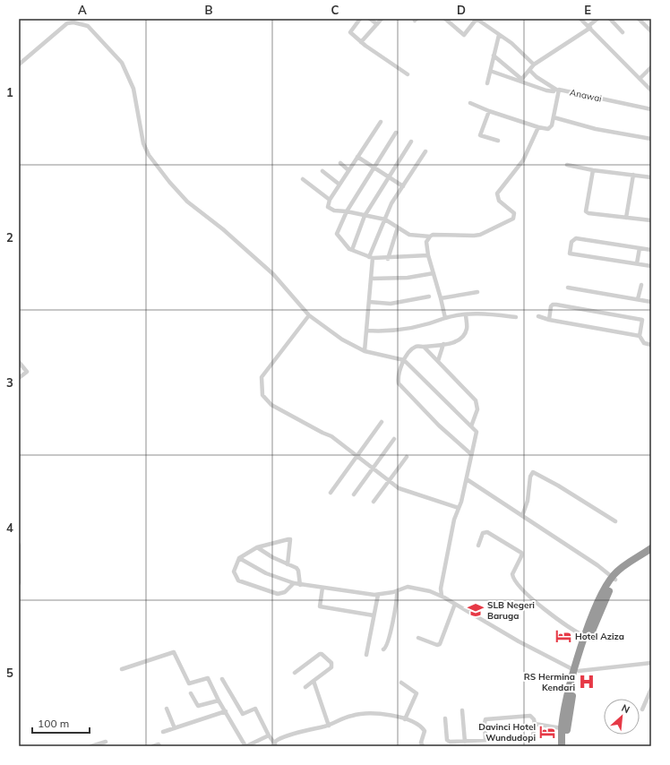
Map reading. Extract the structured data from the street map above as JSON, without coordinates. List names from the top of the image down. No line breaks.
{"streets":{"street":["Anawai"]},"places":{"school or university":["SLB Negeri Baruga"],"hotel":["Hotel Aziza","Davinci Hotel Wundudopi"],"hospital":["RS Hermina Kendari"]},"scale_bar":"100 m","north":"top right","grid":{"columns":["A","B","C","D","E"],"rows":["1","2","3","4","5"]}}
